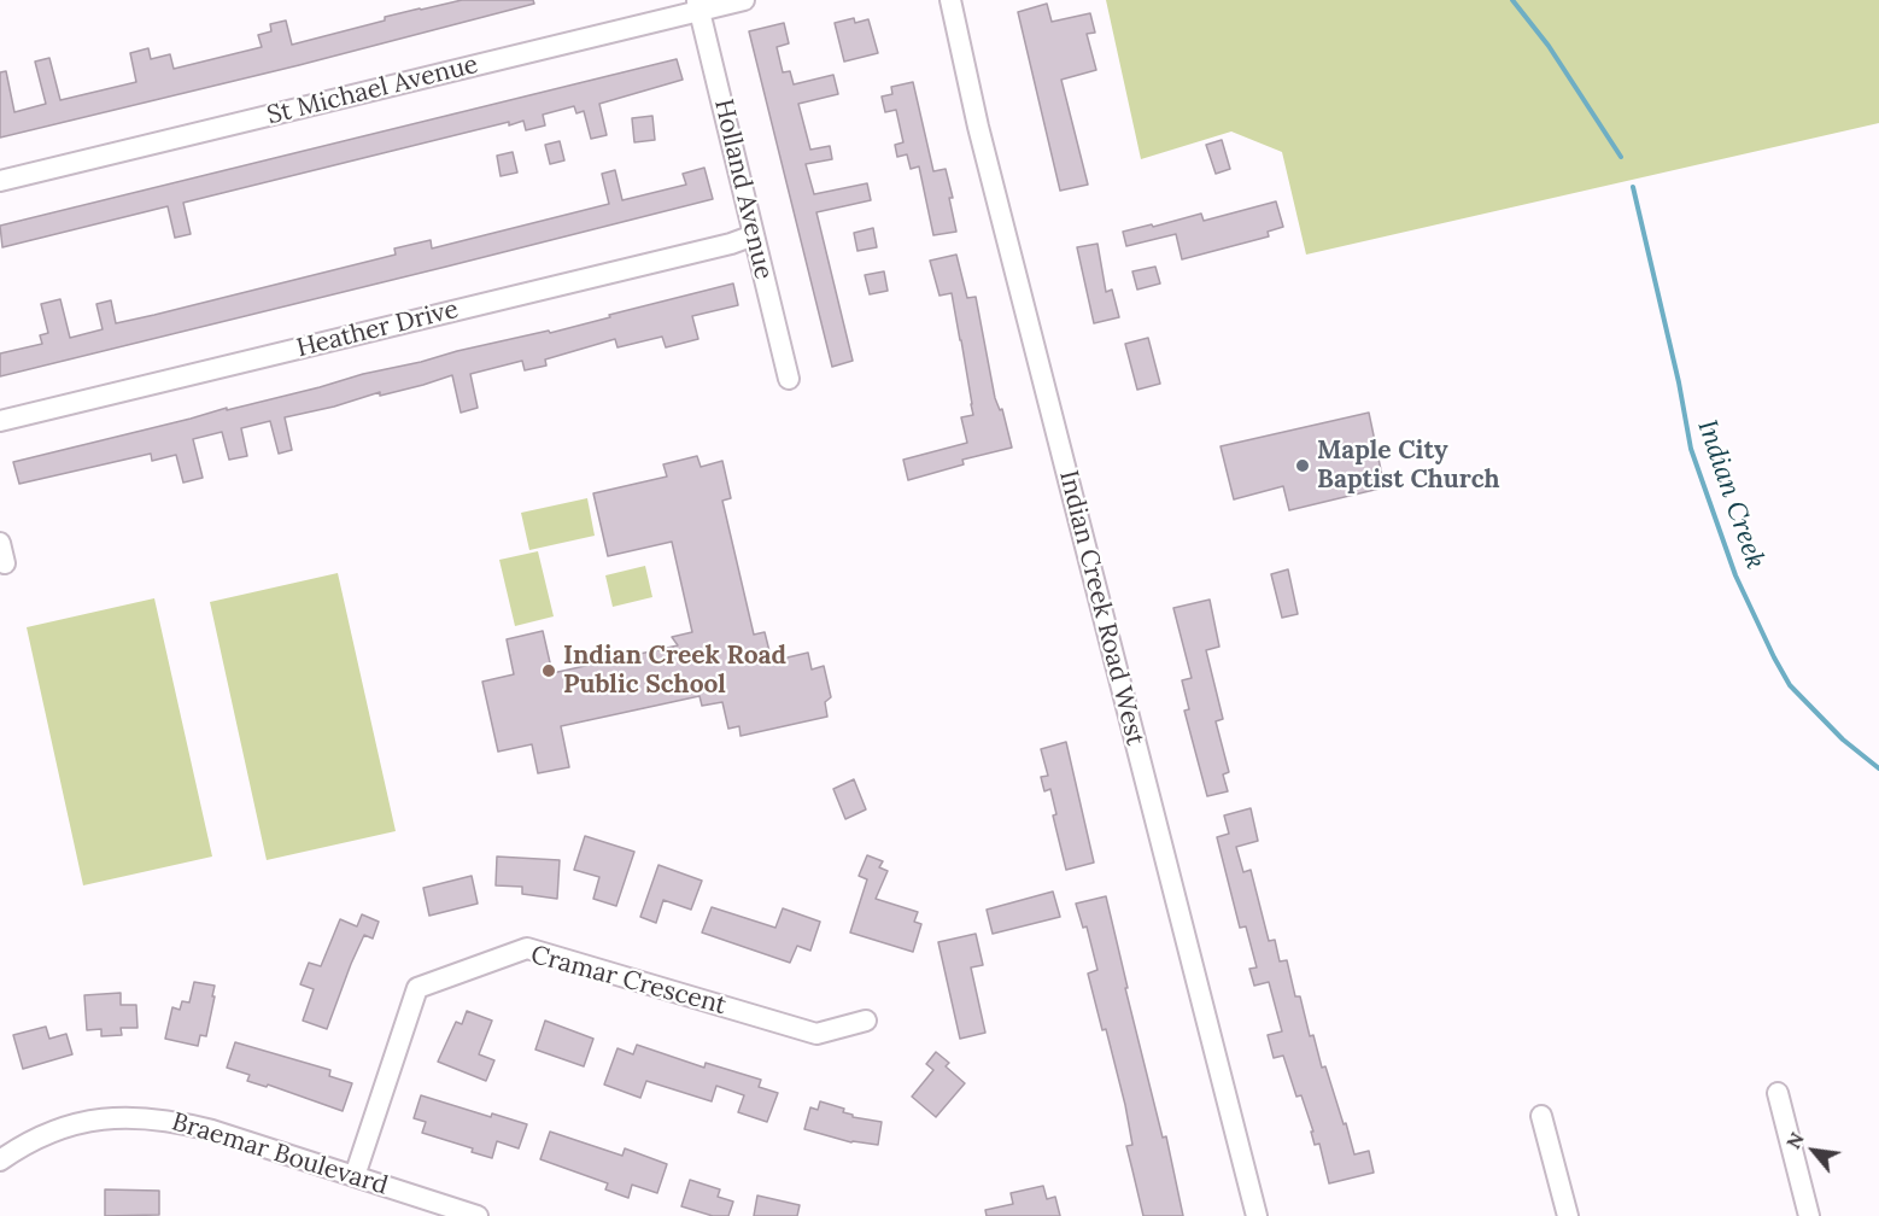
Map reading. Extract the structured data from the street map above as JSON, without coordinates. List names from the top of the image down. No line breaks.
{"streets":{"street":["St Michael Avenue","Holland Avenue","Heather Drive","Indian Creek Road West","Cramar Crescent","Braemar Boulevard"]},"crossings":[["St Michael Avenue","Holland Avenue"],["Holland Avenue","Heather Drive"],["Cramar Crescent","Braemar Boulevard"]],"water":["Indian Creek"],"places":["Maple City Baptist Church","Indian Creek Road Public School"],"north":"top left"}
